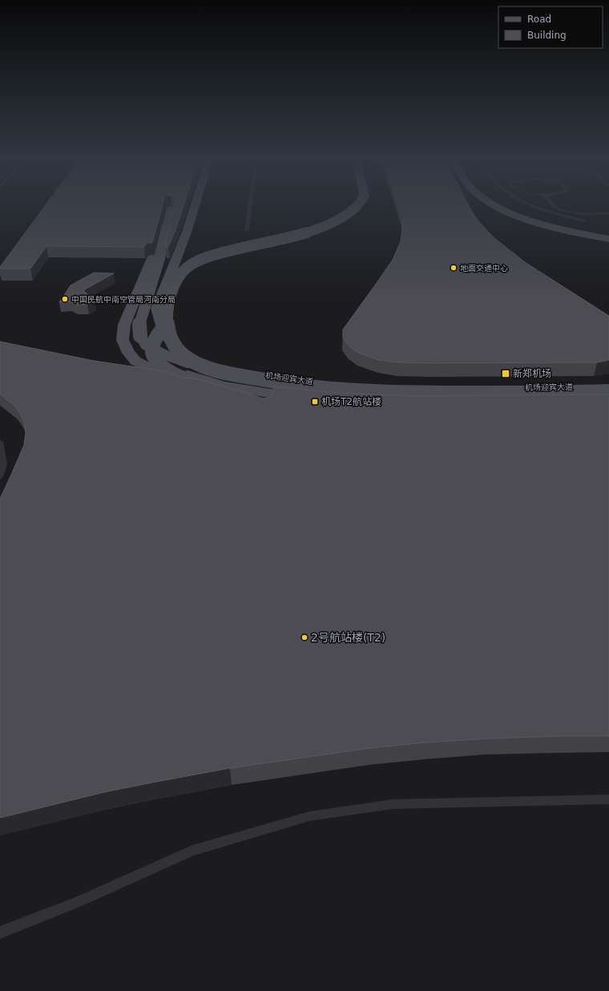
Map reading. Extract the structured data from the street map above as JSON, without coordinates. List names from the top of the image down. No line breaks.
{"streets":{"main road":["机场迎宾大道"]},"places":{"other":["地面交通中心","中国民航中南空管局河南分局","2号航站楼(T2)"],"transit":["新郑机场","机场T2航站楼"]},"legend":["Road","Building"]}
